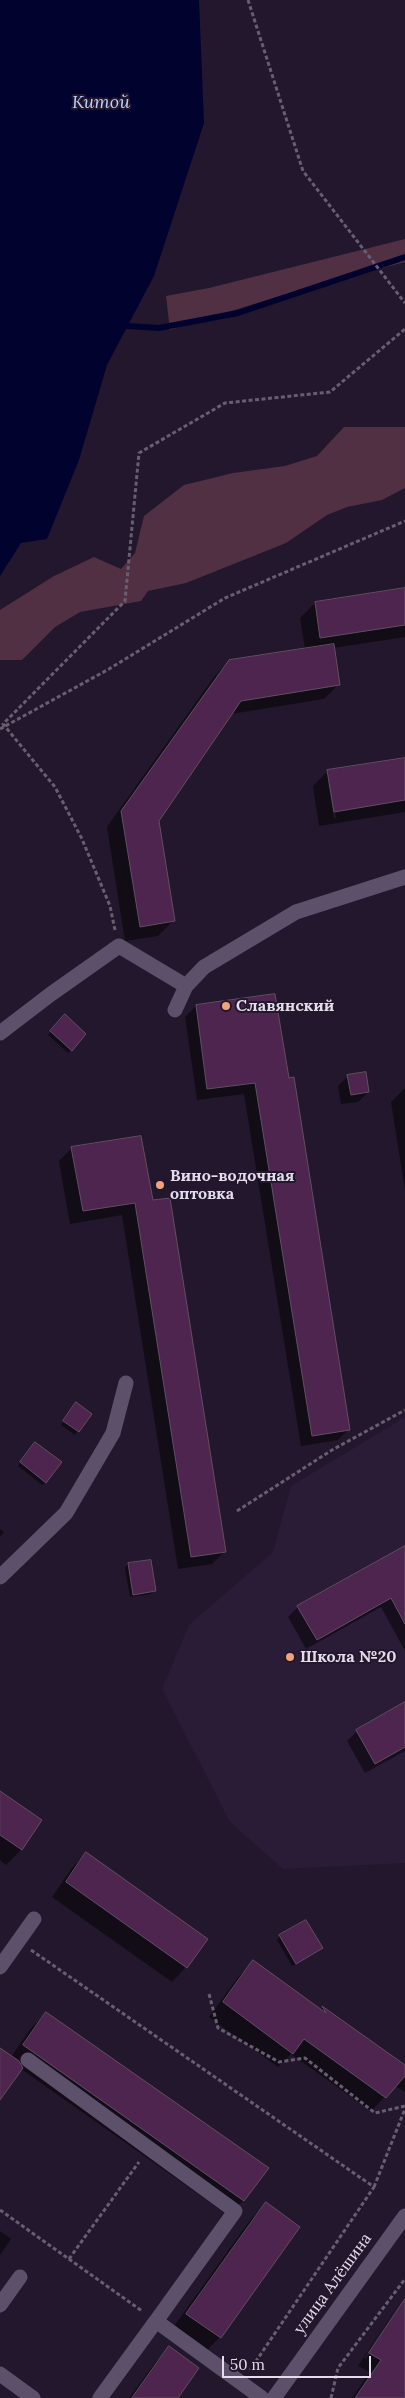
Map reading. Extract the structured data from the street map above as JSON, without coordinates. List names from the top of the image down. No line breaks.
{"streets":{"street":["улица Алёшина"]},"water":["Китой"],"places":["Славянский","Вино-водочная оптовка","Школа №20"],"scale_bar":"50 m"}
